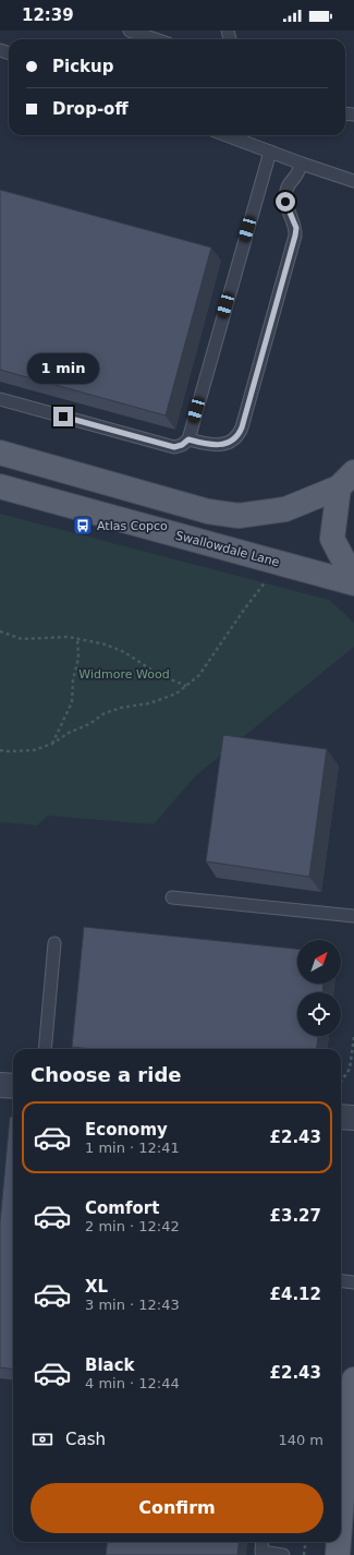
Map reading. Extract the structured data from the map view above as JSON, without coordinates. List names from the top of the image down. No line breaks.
{"streets":{"main road":["Swallowdale Lane"]},"parks":["Widmore Wood"],"places":{"bus stop":["Atlas Copco"]},"north":"top right","page":{"status":"12:39","banner":["Pickup","Drop-off"],"bubble":"1 min","heading":"Choose a ride","list":[{"name":"Economy","note":"1 min · 12:41","value":"£2.43"},{"name":"Comfort","note":"2 min · 12:42","value":"£3.27"},{"name":"XL","note":"3 min · 12:43","value":"£4.12"},{"name":"Black","note":"4 min · 12:44","value":"£2.43"}],"pay":["Cash","140 m"],"buttons":"Confirm"}}
